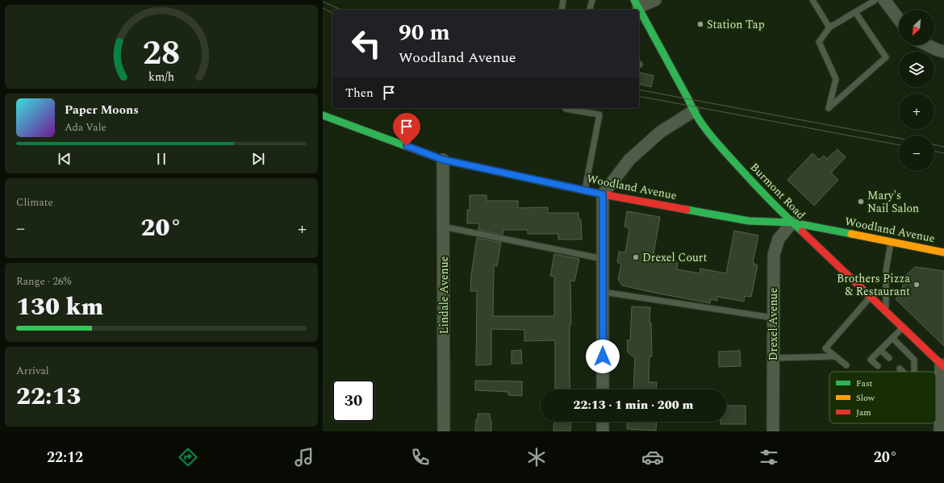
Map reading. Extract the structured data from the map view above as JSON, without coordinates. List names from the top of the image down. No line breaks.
{"streets":{"street":["Woodland Avenue","Burmont Road","Lindale Avenue","Drexel Avenue"]},"crossings":[["Woodland Avenue","Burmont Road"],["Woodland Avenue","Lindale Avenue"],["Woodland Avenue","Drexel Avenue"],["Burmont Road","Drexel Avenue"]],"places":["Station Tap","Mary's Nail Salon","Drexel Court","Brothers Pizza & Restaurant"],"legend":["Fast","Slow","Jam"],"north":"bottom left","page":{"map_buttons":["+","−"],"turn":["90 m","Woodland Avenue"],"then":"Then","song":["Paper Moons","Ada Vale"],"tile":["Climate",["Range · 26%","130 km"],["Arrival","22:13"]],"heat":["−","20°","+"],"limit":"30","trip":"22:13 · 1 min · 200 m","tabs":["22:12","20°"],"gauge":["28","km/h"]}}
